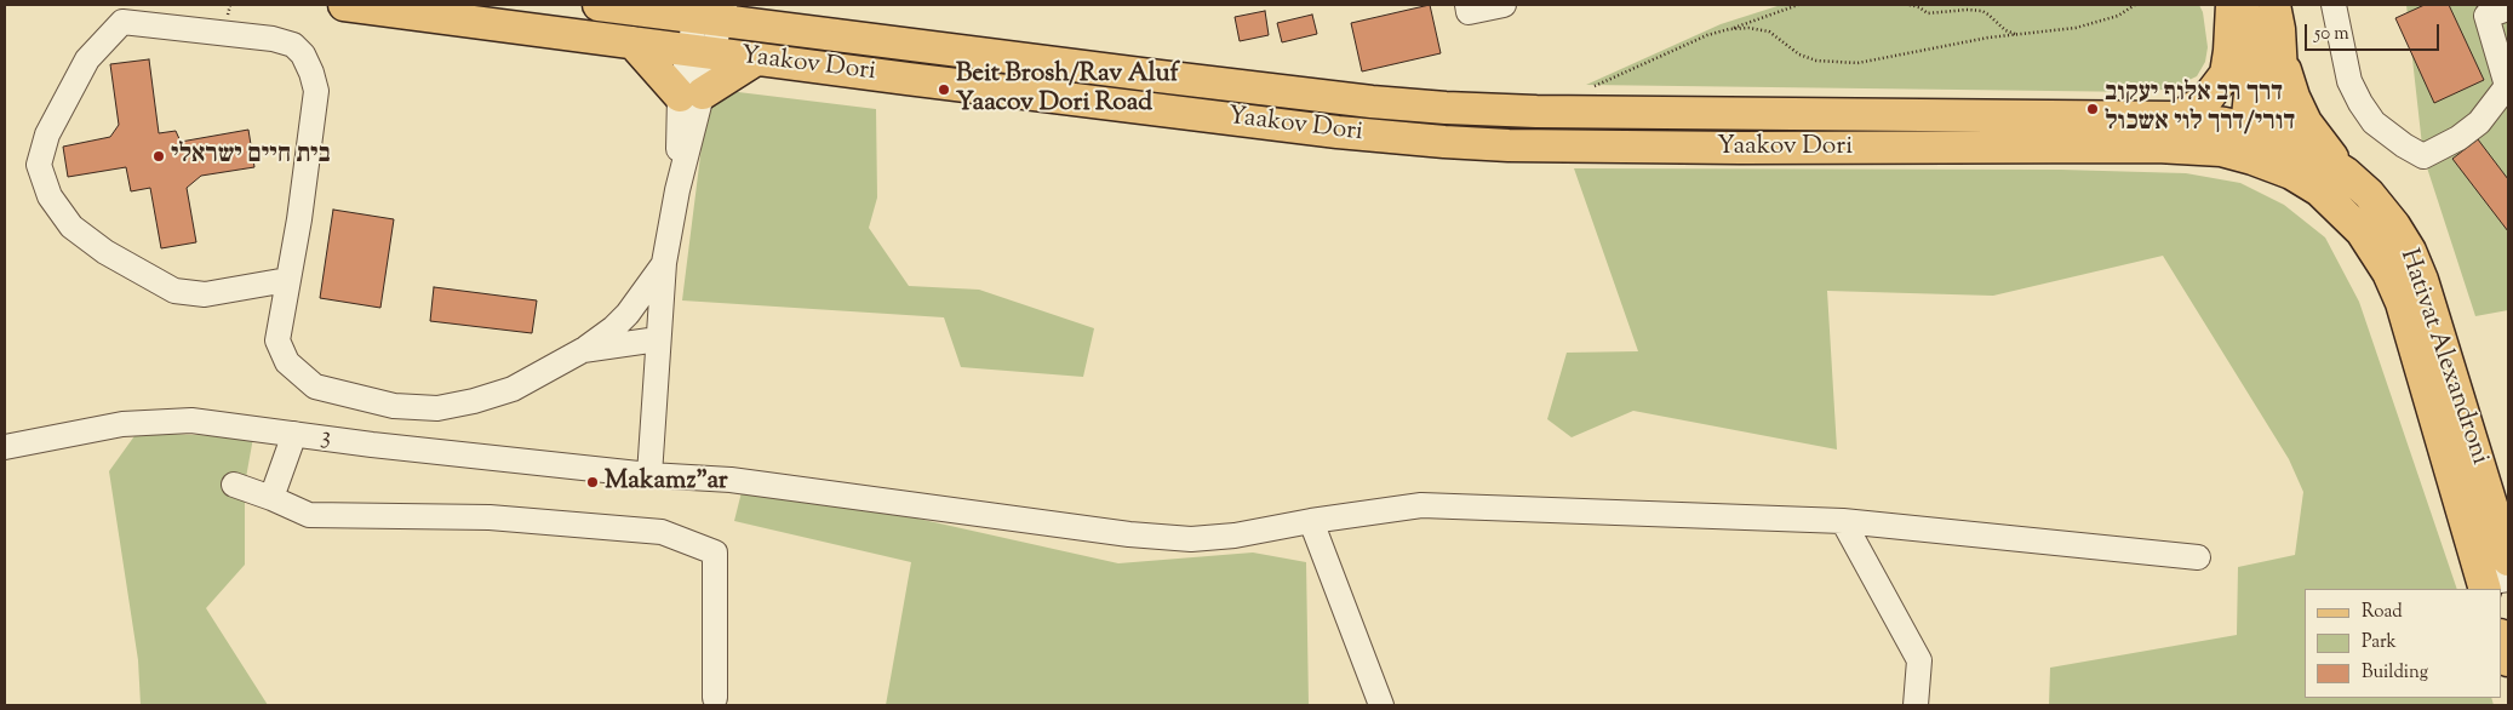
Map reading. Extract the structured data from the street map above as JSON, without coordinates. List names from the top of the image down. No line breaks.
{"streets":{"main road":["Yaakov Dori","Hativat Alexandroni"],"street":["3"]},"crossings":[["Yaakov Dori","Hativat Alexandroni"]],"places":["Beit Brosh/Rav Aluf Yaacov Dori Road","דרך רב אלוף יעקוב דורי/דרך לוי אשכול","בית חיים ישראלי","Makamz\"ar"],"legend":["Road","Park","Building"],"scale_bar":"50 m"}
